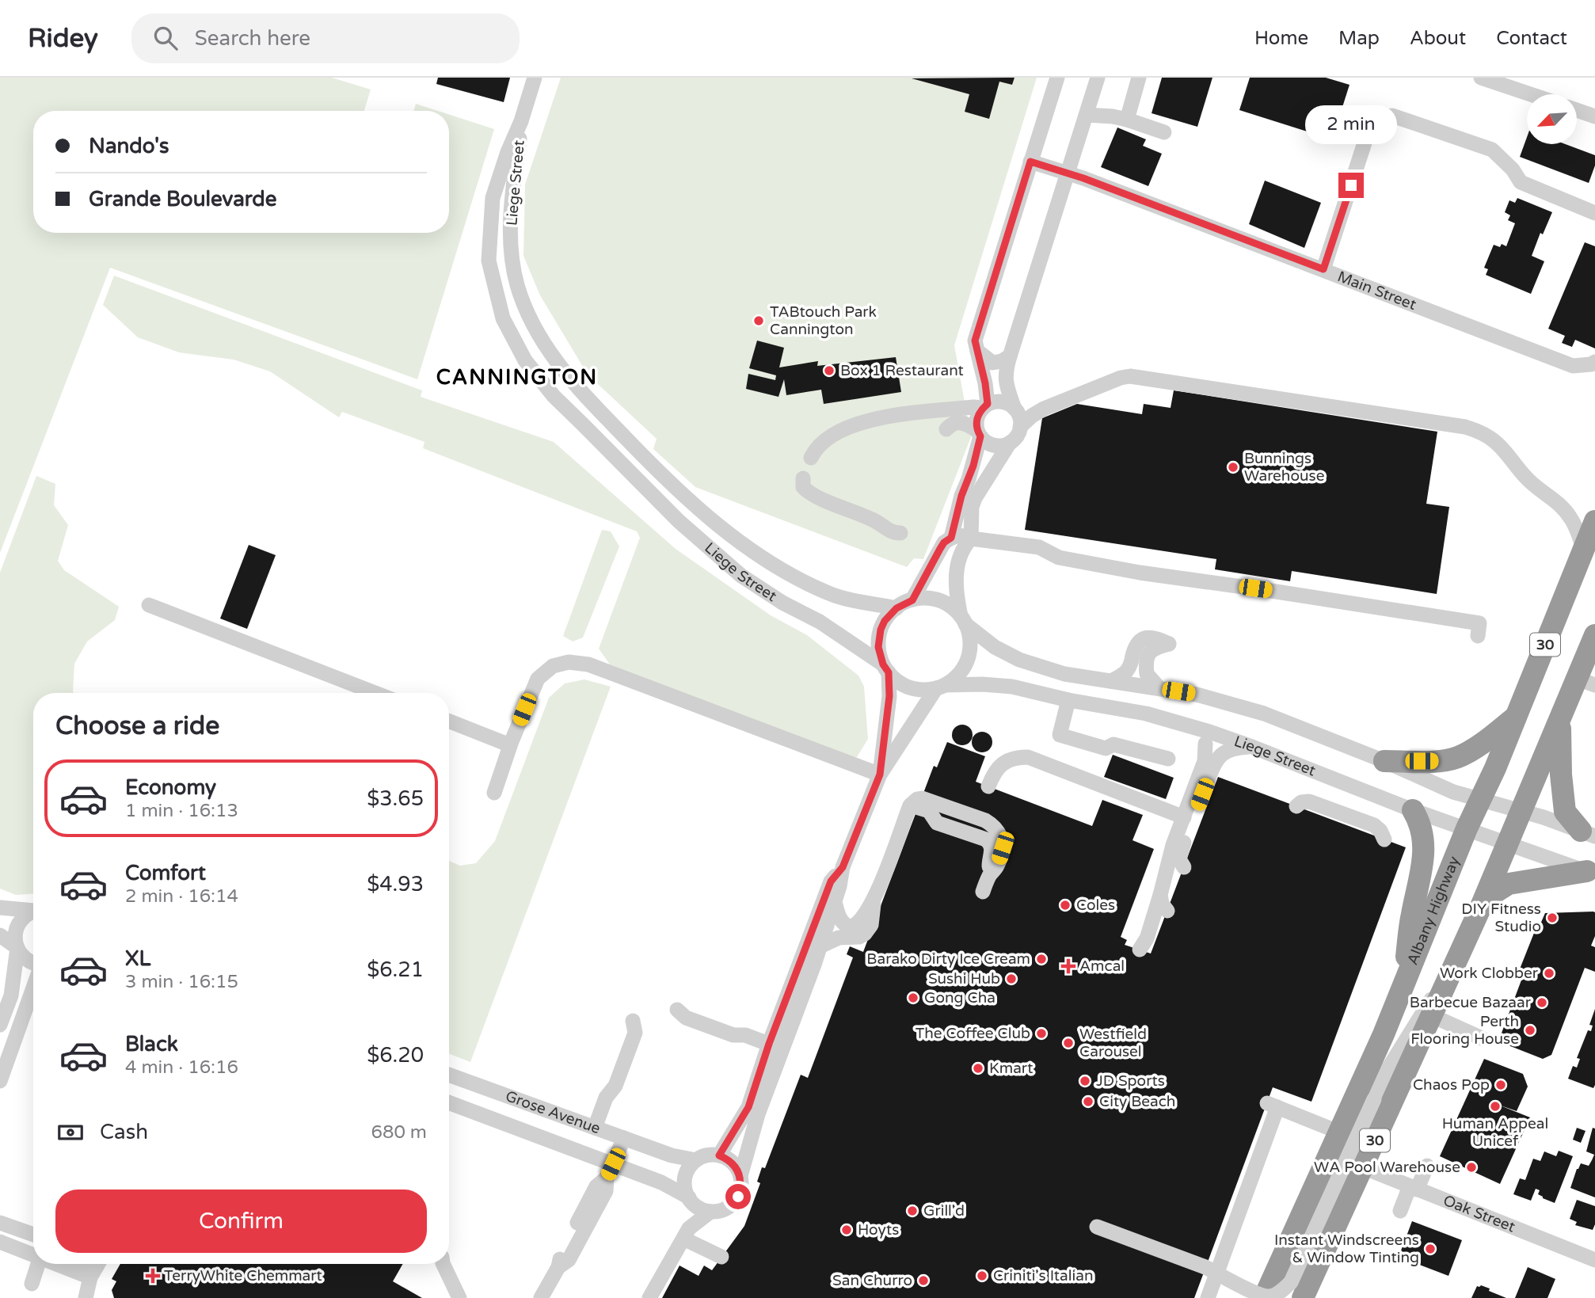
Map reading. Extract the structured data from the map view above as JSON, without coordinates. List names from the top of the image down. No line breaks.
{"streets":{"highway":["30","Albany Highway"],"street":["Liege Street","Main Street","Grose Avenue","Oak Street"]},"crossings":[["Liege Street","30"],["Liege Street","Albany Highway"],["30","Oak Street"]],"districts":["CANNINGTON"],"places":{"other":["TABtouch Park Cannington","Box 1 Restaurant","Bunnings Warehouse","Coles","DIY Fitness Studio","Barako Dirty Ice Cream","Work Clobber","Sushi Hub","Gong Cha","Barbecue Bazaar","Perth Flooring House","The Coffee Club","Westfield Carousel","Kmart","JD Sports","Chaos Pop","City Beach","Human Appeal Unicef","WA Pool Warehouse","Grill'd","Hoyts","Instant Windscreens & Window Tinting","Criniti's Italian","San Churro"],"health":["Amcal","TerryWhite Chemmart"]},"north":"bottom left","page":{"header":"Ridey","search":"Search here","nav":["Home","Map","About","Contact"],"bubble":"2 min","banner":["Nando's","Grande Boulevarde"],"heading":"Choose a ride","list":[{"name":"Economy","note":"1 min · 16:13","value":"$3.65"},{"name":"Comfort","note":"2 min · 16:14","value":"$4.93"},{"name":"XL","note":"3 min · 16:15","value":"$6.21"},{"name":"Black","note":"4 min · 16:16","value":"$6.20"}],"pay":["Cash","680 m"],"buttons":"Confirm"}}
